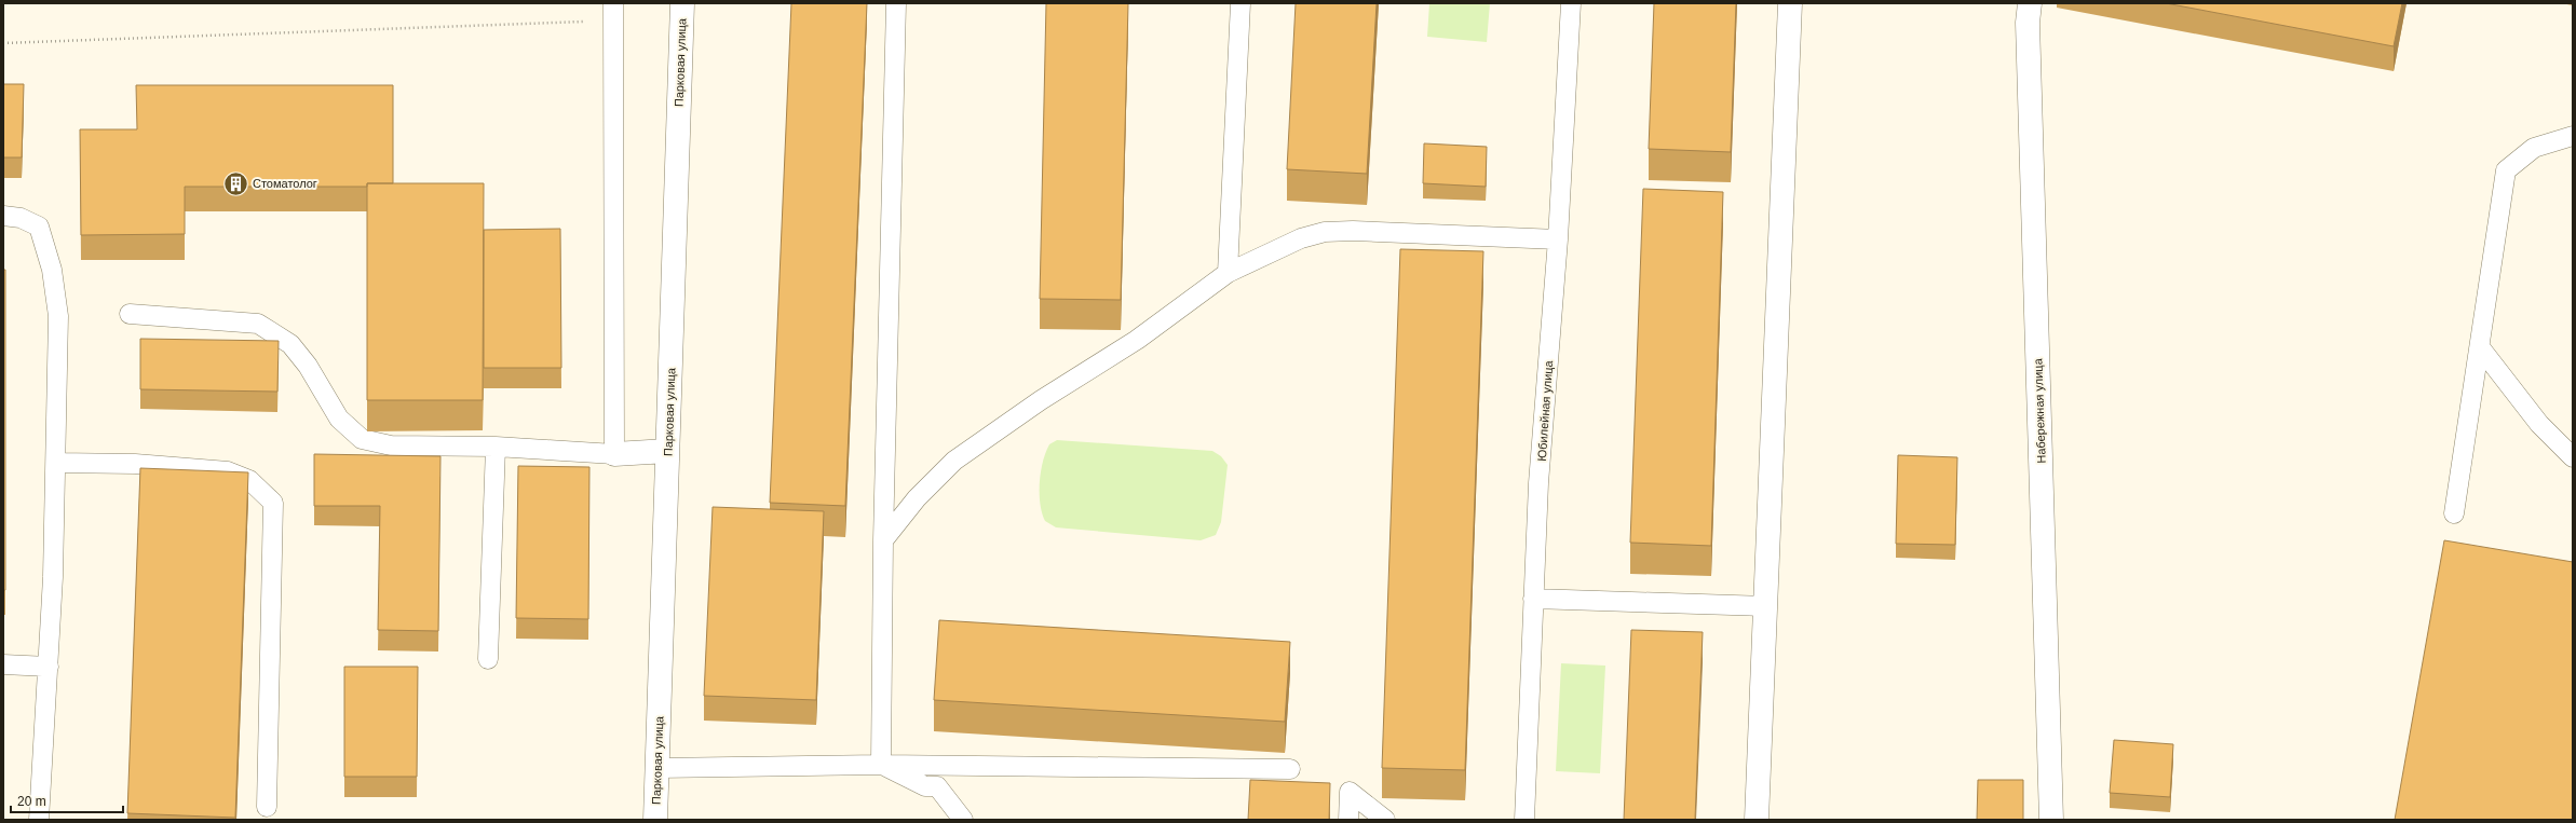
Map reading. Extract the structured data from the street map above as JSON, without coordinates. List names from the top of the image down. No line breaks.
{"streets":{"street":["Парковая улица","Набережная улица"],"lane":["Юбилейная улица"]},"places":{"building":["Стоматолог"]},"scale_bar":"20 m"}
